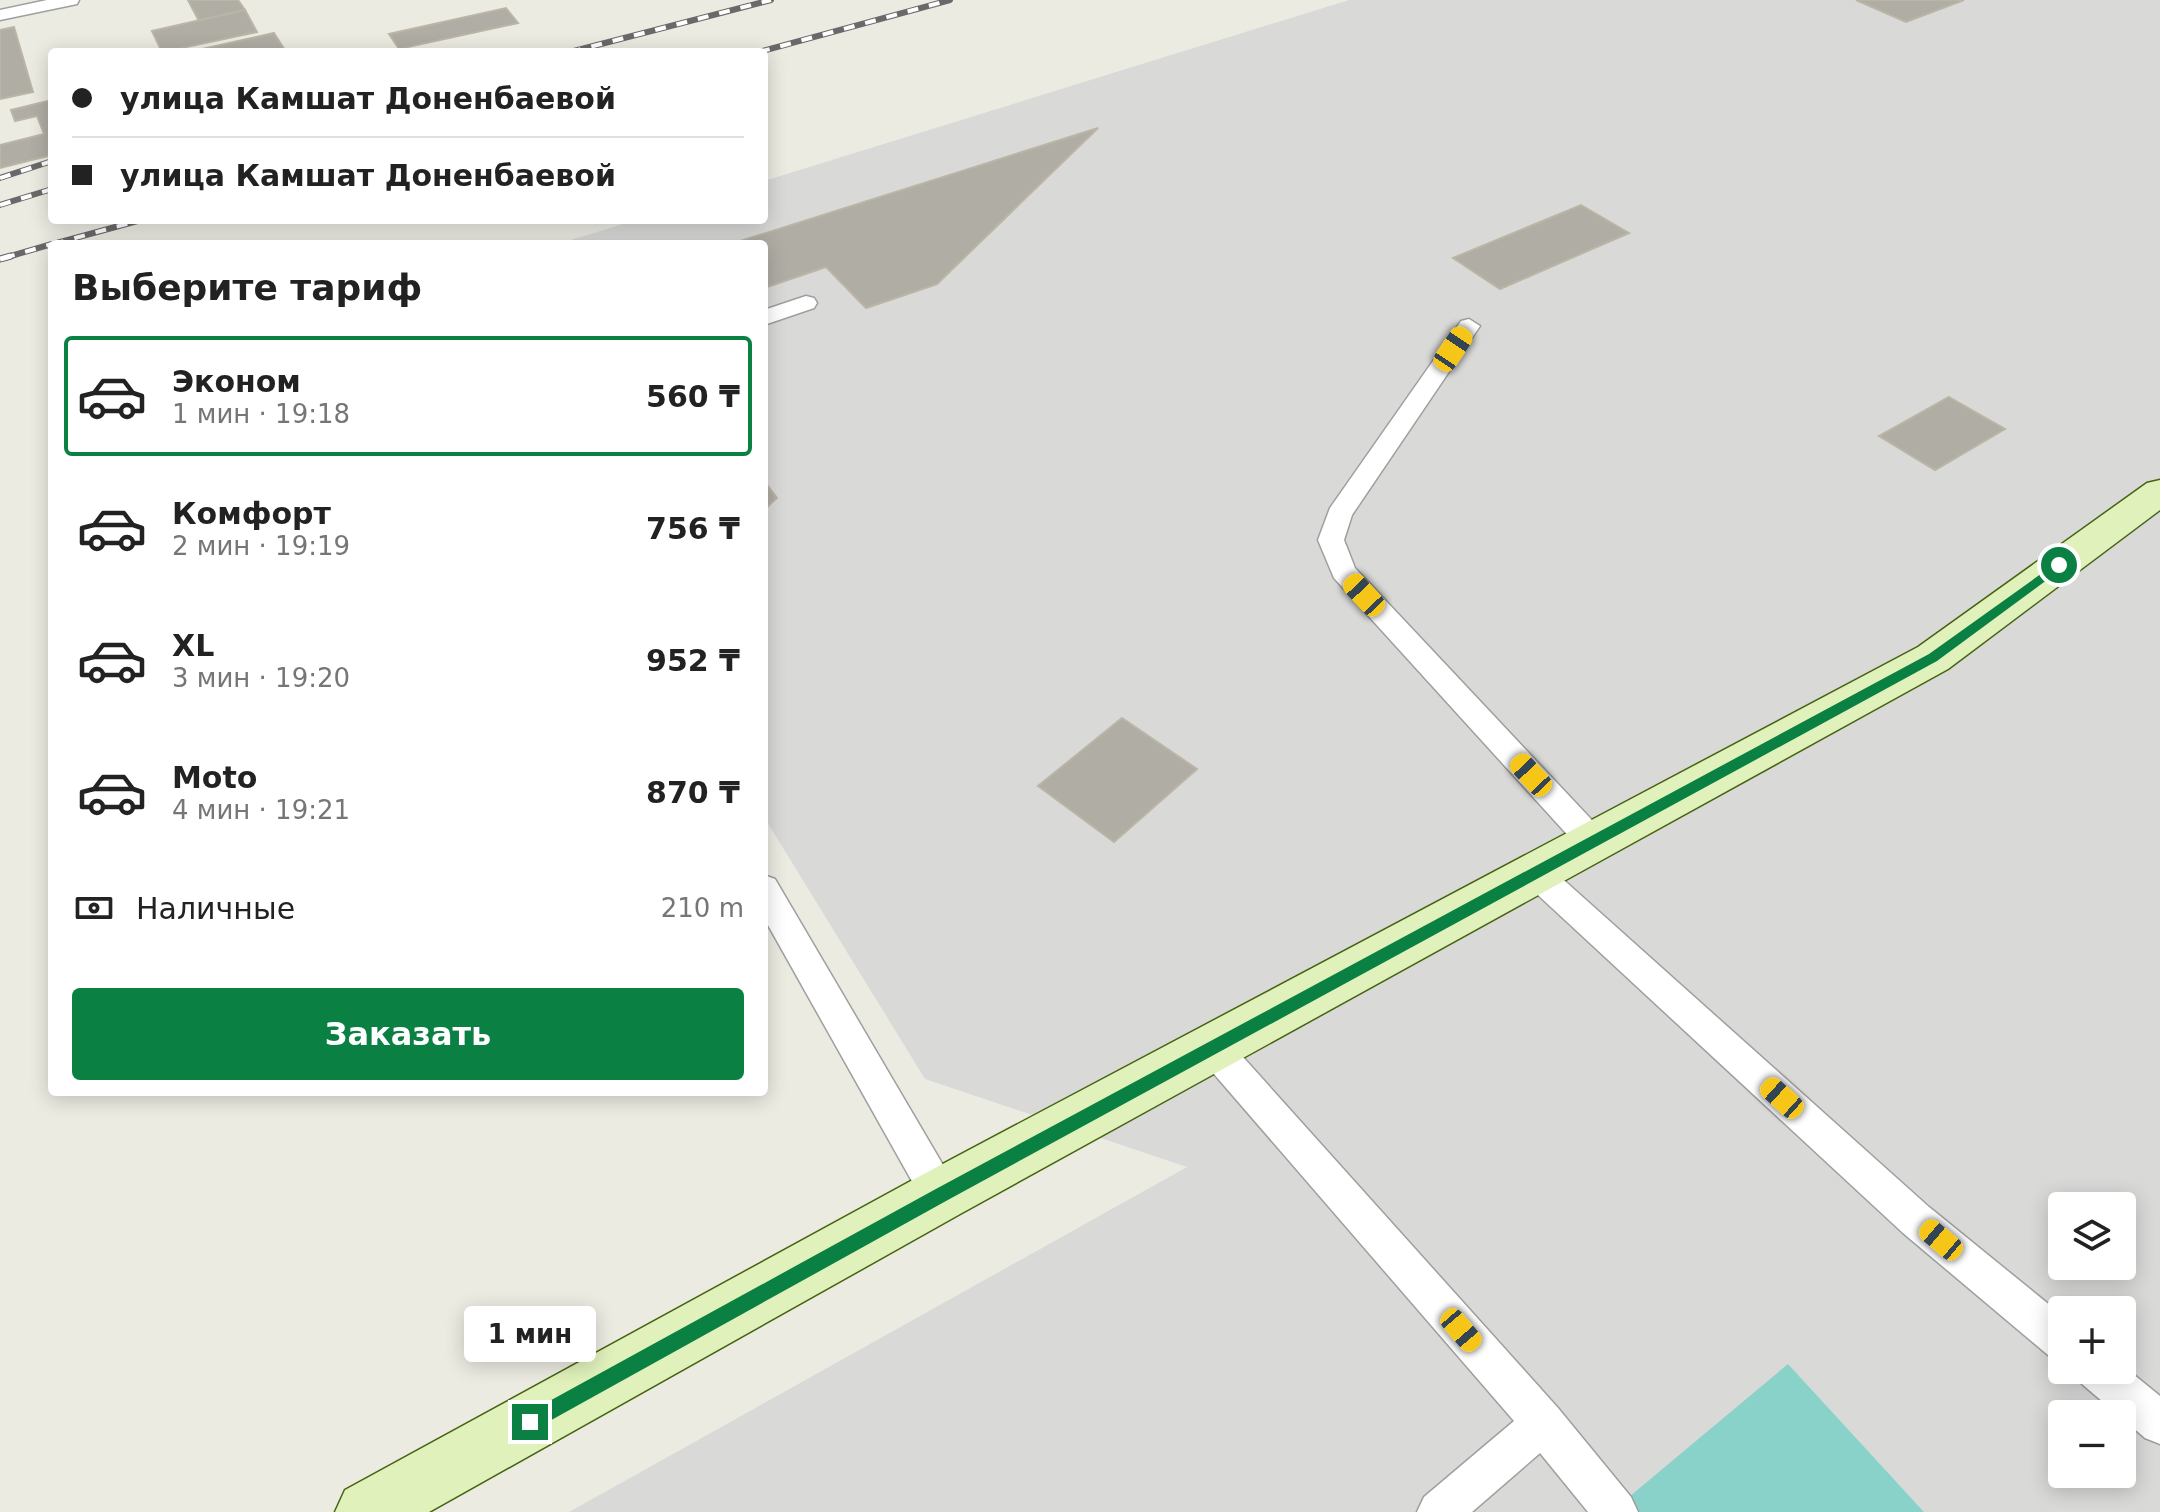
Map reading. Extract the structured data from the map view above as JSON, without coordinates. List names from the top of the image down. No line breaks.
{"page":{"banner":["улица Камшат Доненбаевой","улица Камшат Доненбаевой"],"heading":"Выберите тариф","list":[{"name":"Эконом","note":"1 мин · 19:18","value":"560 ₸"},{"name":"Комфорт","note":"2 мин · 19:19","value":"756 ₸"},{"name":"XL","note":"3 мин · 19:20","value":"952 ₸"},{"name":"Moto","note":"4 мин · 19:21","value":"870 ₸"}],"pay":["Наличные","210 m"],"buttons":"Заказать","map_buttons":["+","−"],"bubble":"1 мин"}}
